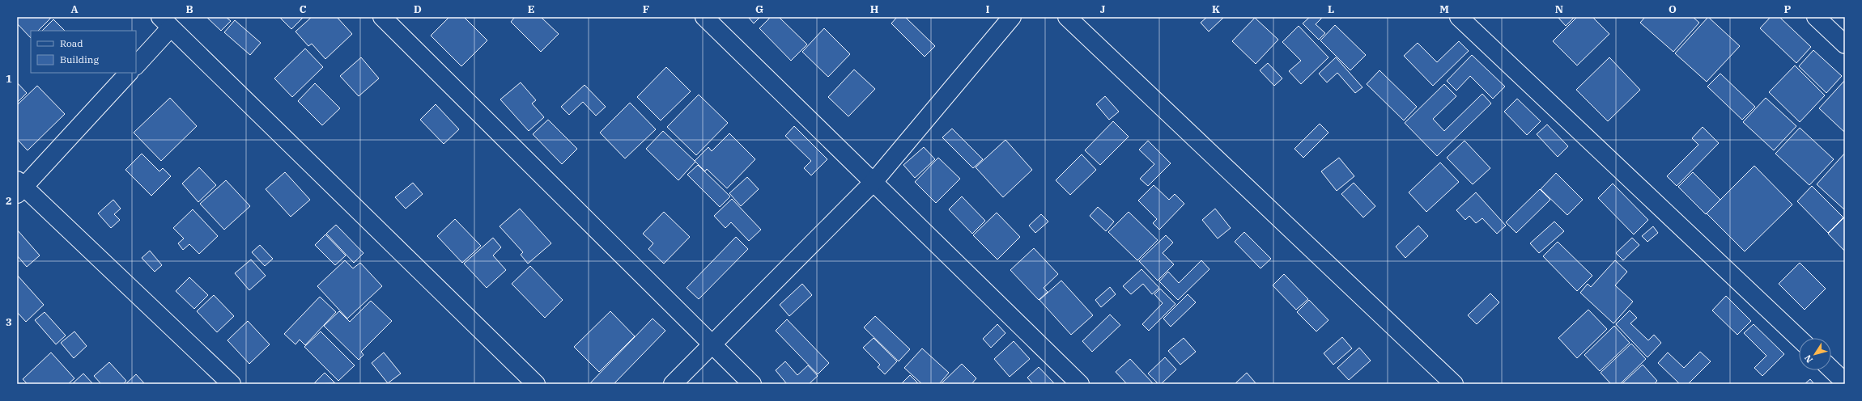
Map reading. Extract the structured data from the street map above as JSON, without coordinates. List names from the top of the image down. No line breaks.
{"legend":["Road","Building"],"north":"bottom left","grid":{"columns":["A","B","C","D","E","F","G","H","I","J","K","L","M","N","O","P"],"rows":["1","2","3"]}}
